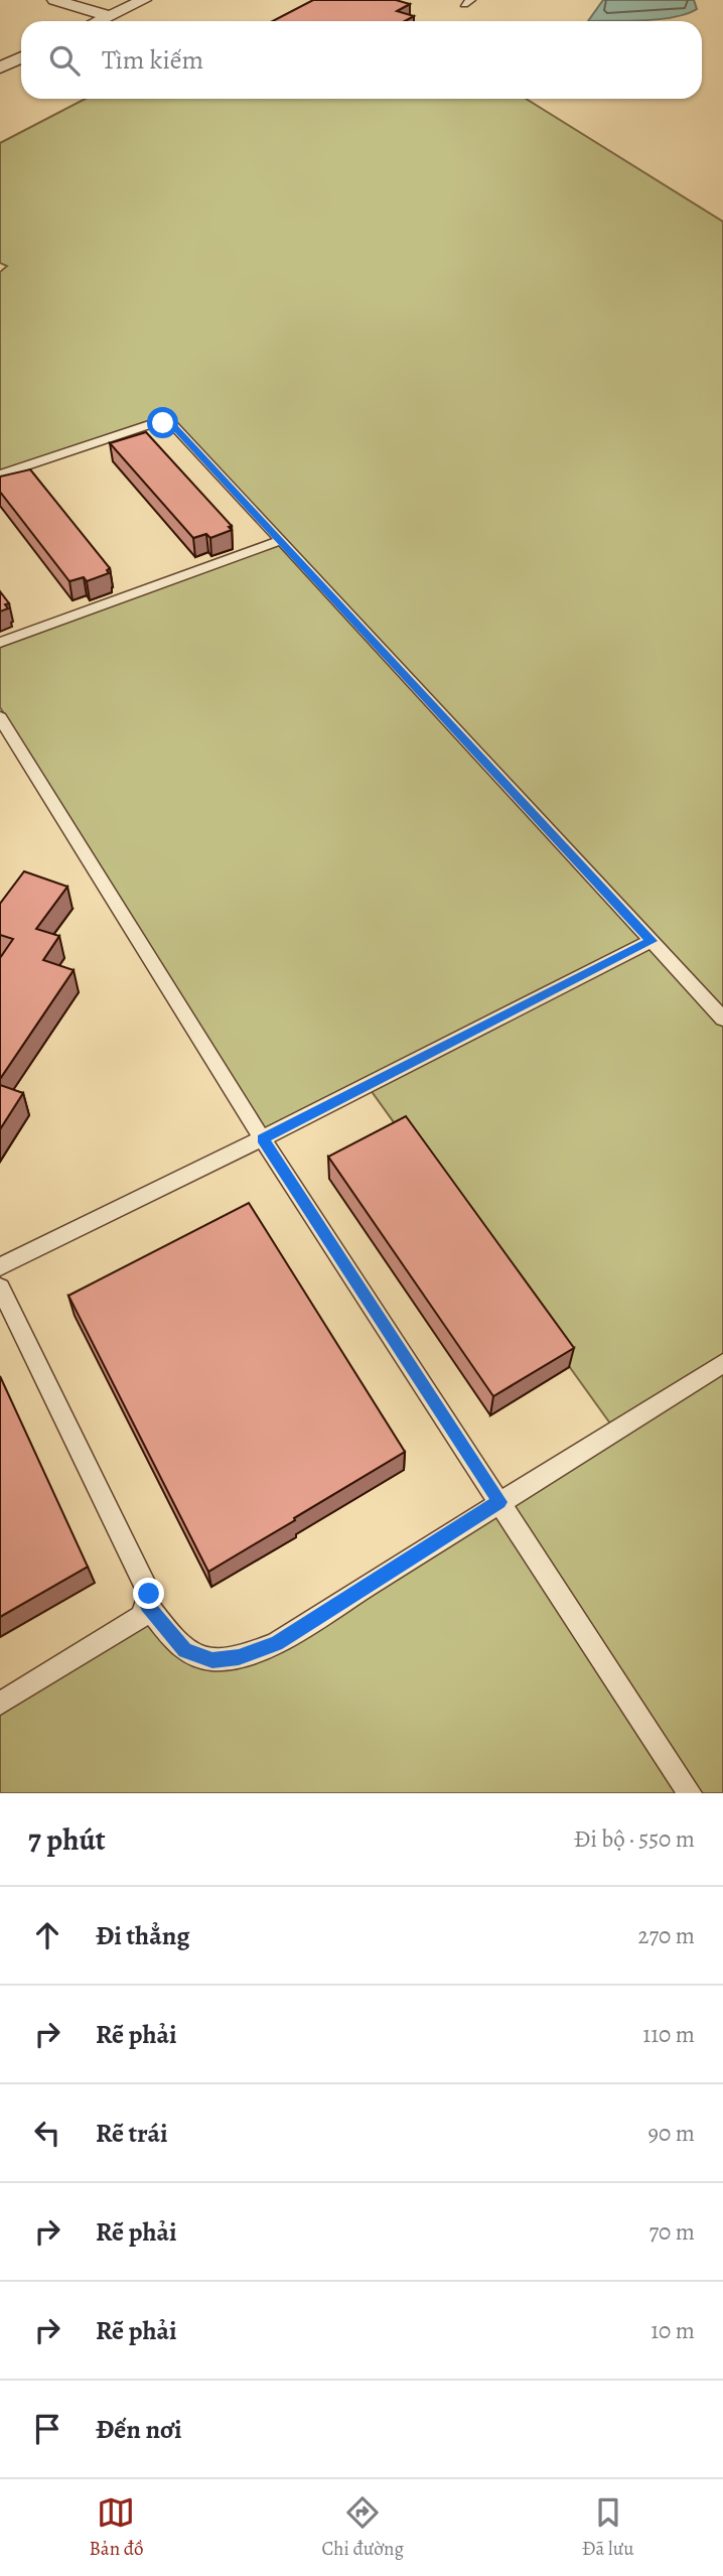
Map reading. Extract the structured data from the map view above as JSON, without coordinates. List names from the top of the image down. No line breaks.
{"page":{"search":"Tìm kiếm","heading":["7 phút","Đi bộ · 550 m"],"list":[["Đi thẳng","270 m"],["Rẽ phải","110 m"],["Rẽ trái","90 m"],["Rẽ phải","70 m"],["Rẽ phải","10 m"],"Đến nơi"],"nav":["Bản đồ","Chỉ đường","Đã lưu"]}}
